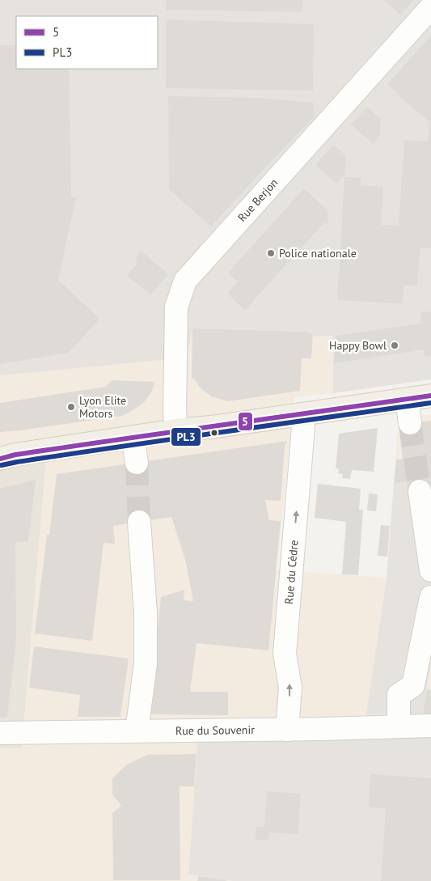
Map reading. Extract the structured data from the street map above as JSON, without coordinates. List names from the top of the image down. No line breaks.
{"streets":{"street":["Rue Berjon","Rue du Cèdre","Rue du Souvenir"]},"crossings":[["Rue du Cèdre","Rue du Souvenir"]],"places":["Police nationale","Happy Bowl","Lyon Elite Motors"],"lines":["transit line 5","transit line PL3"],"legend":["5","PL3"]}
